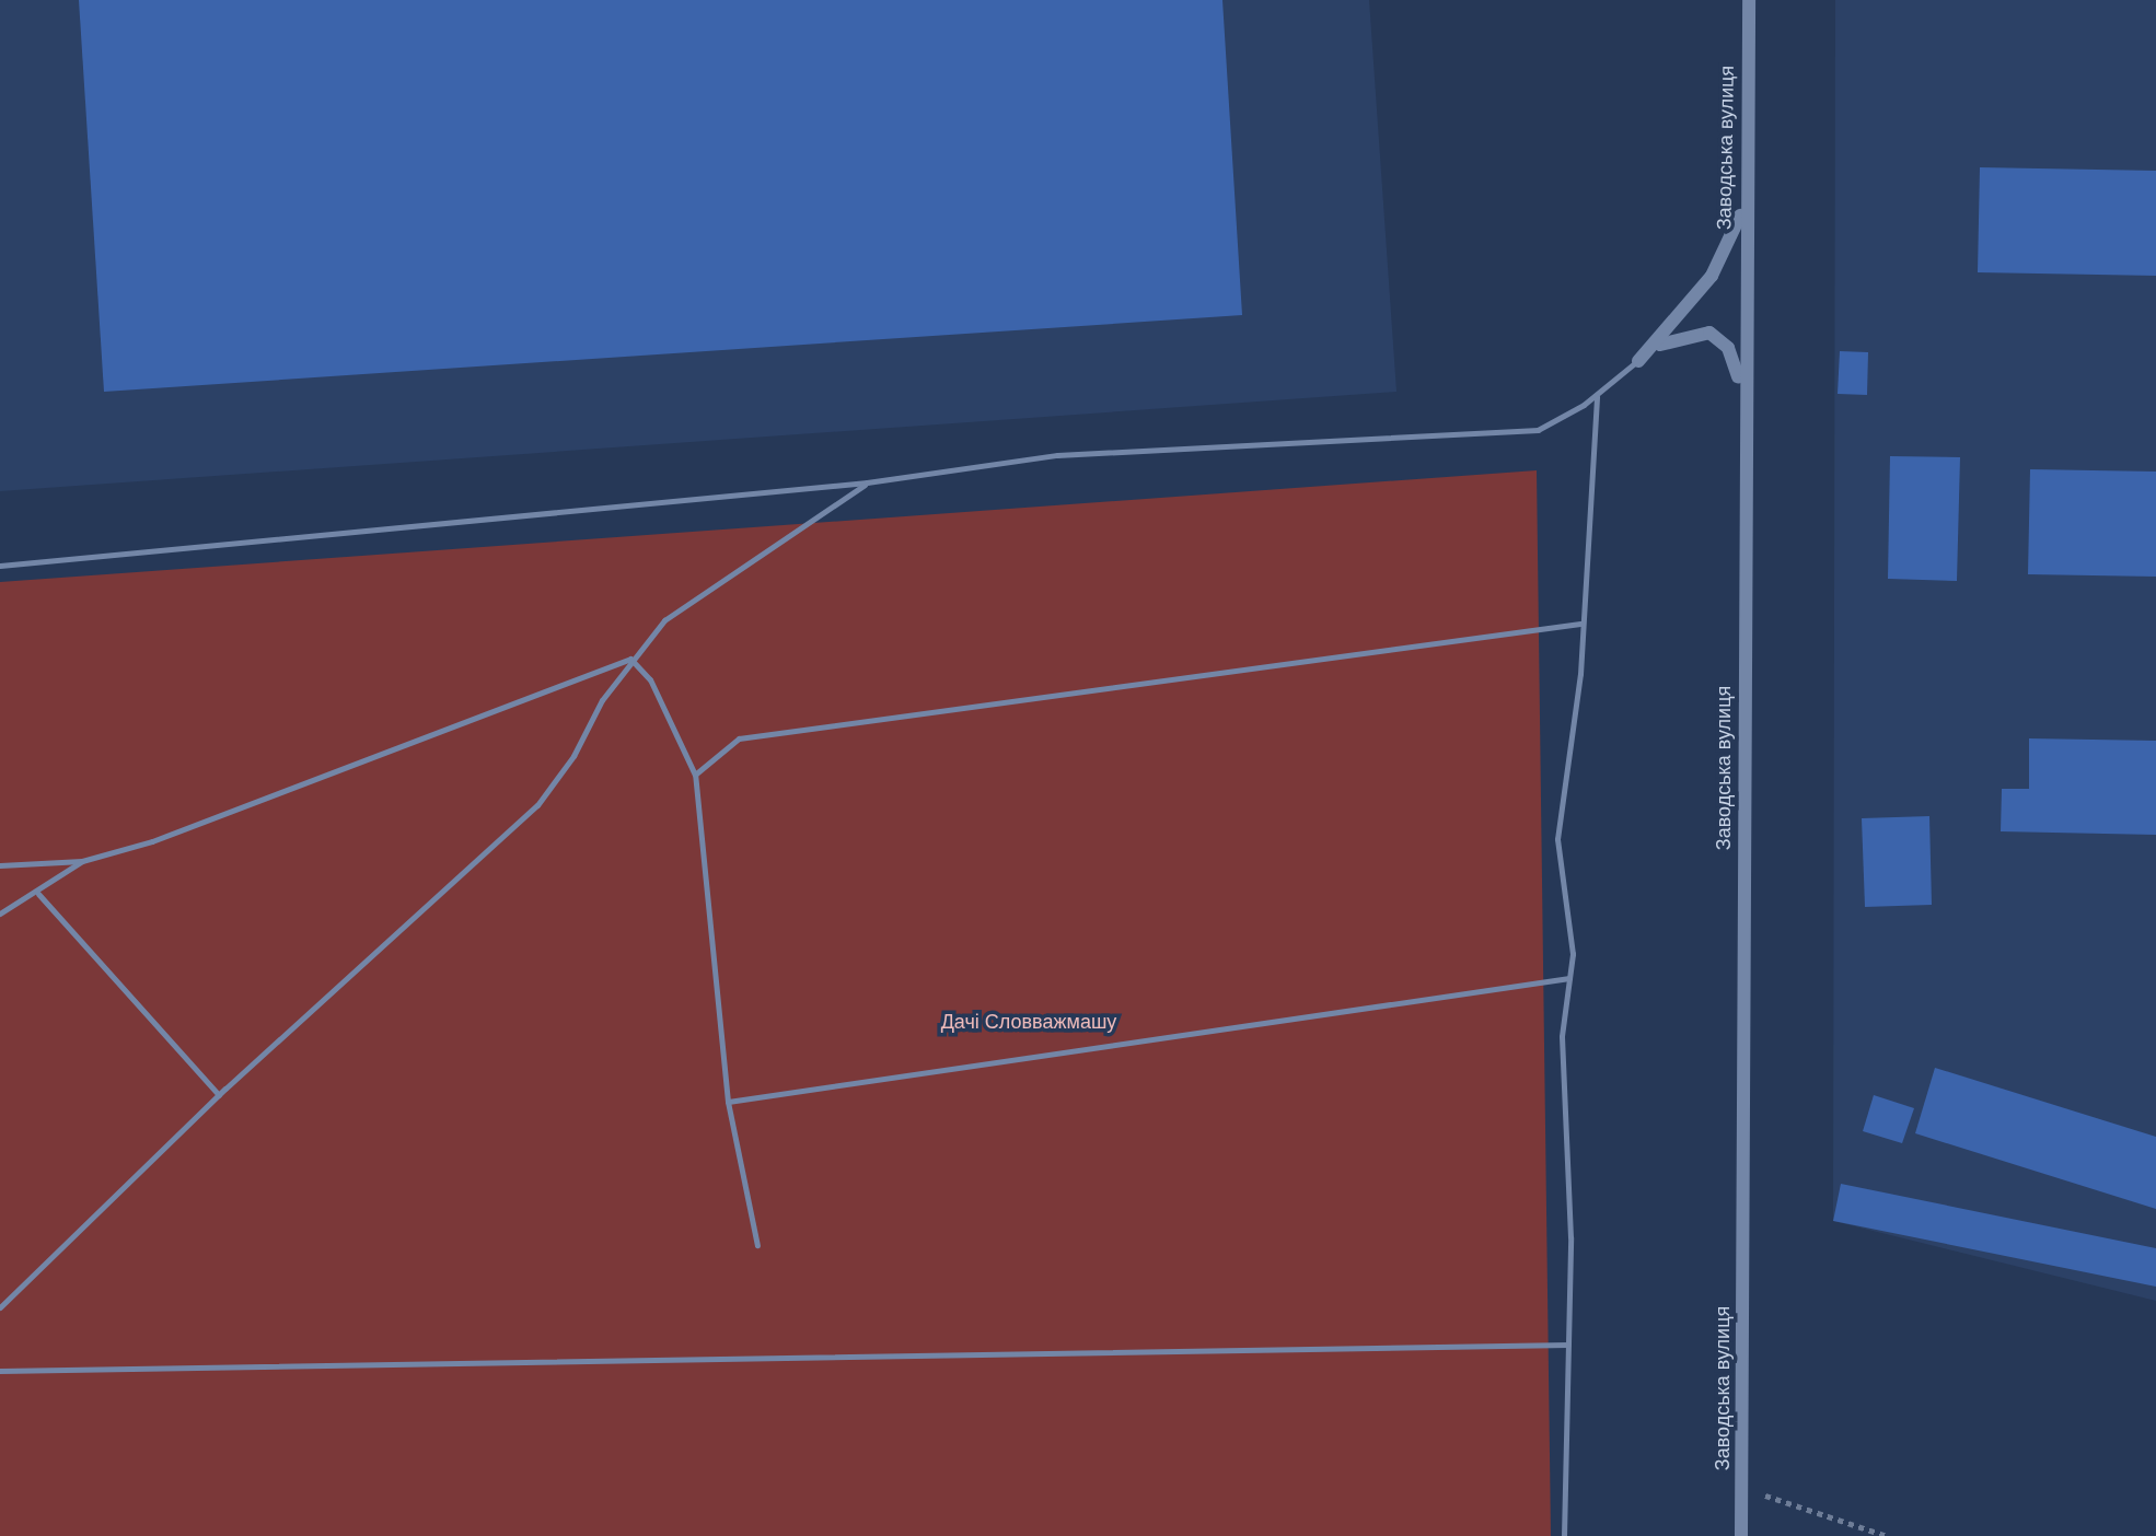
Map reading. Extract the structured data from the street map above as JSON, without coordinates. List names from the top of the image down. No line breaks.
{"streets":{"street":["Заводська вулиця"]},"parks":["Дачі Словважмашу"]}
